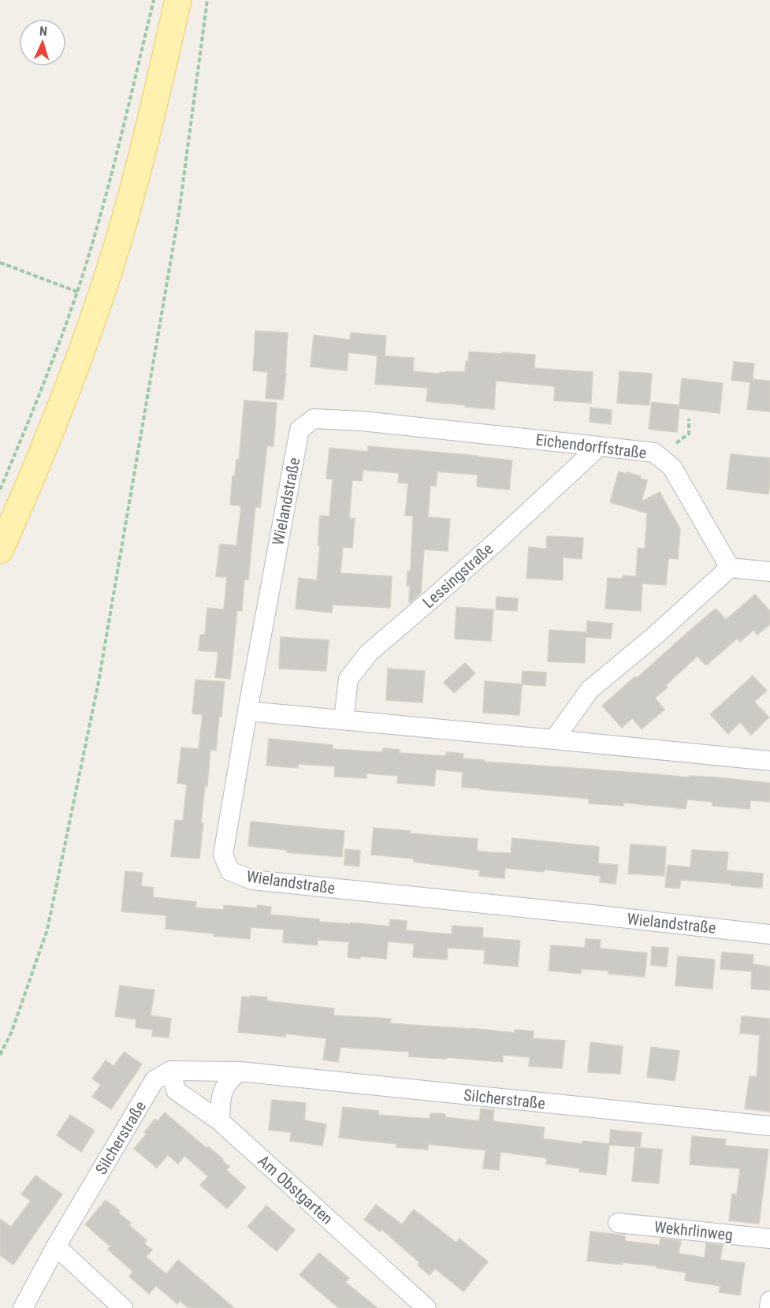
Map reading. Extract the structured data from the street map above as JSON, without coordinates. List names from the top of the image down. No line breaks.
{"streets":{"street":["Eichendorffstraße","Wielandstraße","Lessingstraße","Silcherstraße","Am Obstgarten","Wekhrlinweg"]},"crossings":[["Eichendorffstraße","Wielandstraße"],["Eichendorffstraße","Lessingstraße"],["Silcherstraße","Am Obstgarten"]],"north":"top"}
